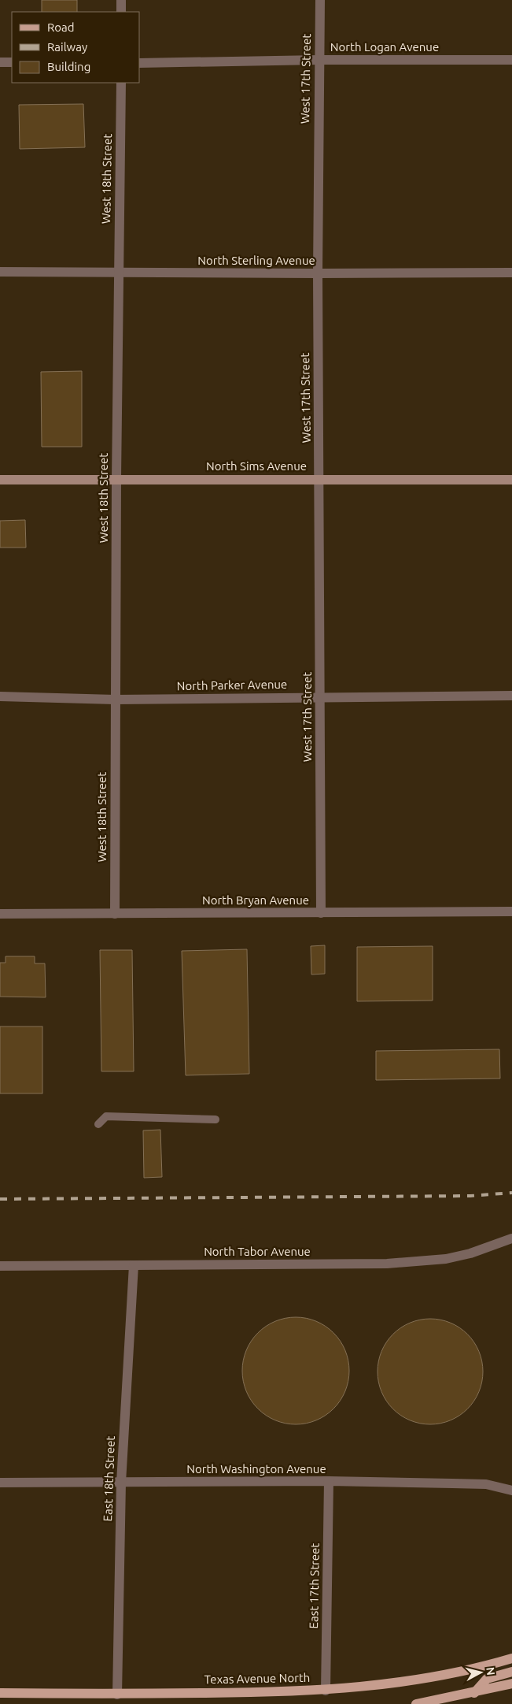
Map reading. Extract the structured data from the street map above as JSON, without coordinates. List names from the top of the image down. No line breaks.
{"streets":{"main road":["Texas Avenue North"],"street":["North Logan Avenue","West 17th Street","West 18th Street","North Sterling Avenue","North Sims Avenue","North Parker Avenue","North Bryan Avenue","North Tabor Avenue","North Washington Avenue","East 18th Street","East 17th Street"]},"crossings":[["North Logan Avenue","West 17th Street"],["West 17th Street","North Sterling Avenue"],["West 17th Street","North Sims Avenue"],["West 17th Street","North Parker Avenue"],["West 17th Street","North Bryan Avenue"],["West 18th Street","North Sterling Avenue"],["West 18th Street","North Sims Avenue"],["West 18th Street","North Parker Avenue"],["West 18th Street","North Bryan Avenue"],["North Tabor Avenue","East 18th Street"],["North Washington Avenue","East 18th Street"],["North Washington Avenue","East 17th Street"],["East 18th Street","Texas Avenue North"],["East 17th Street","Texas Avenue North"]],"legend":["Road","Railway","Building"],"north":"right"}
